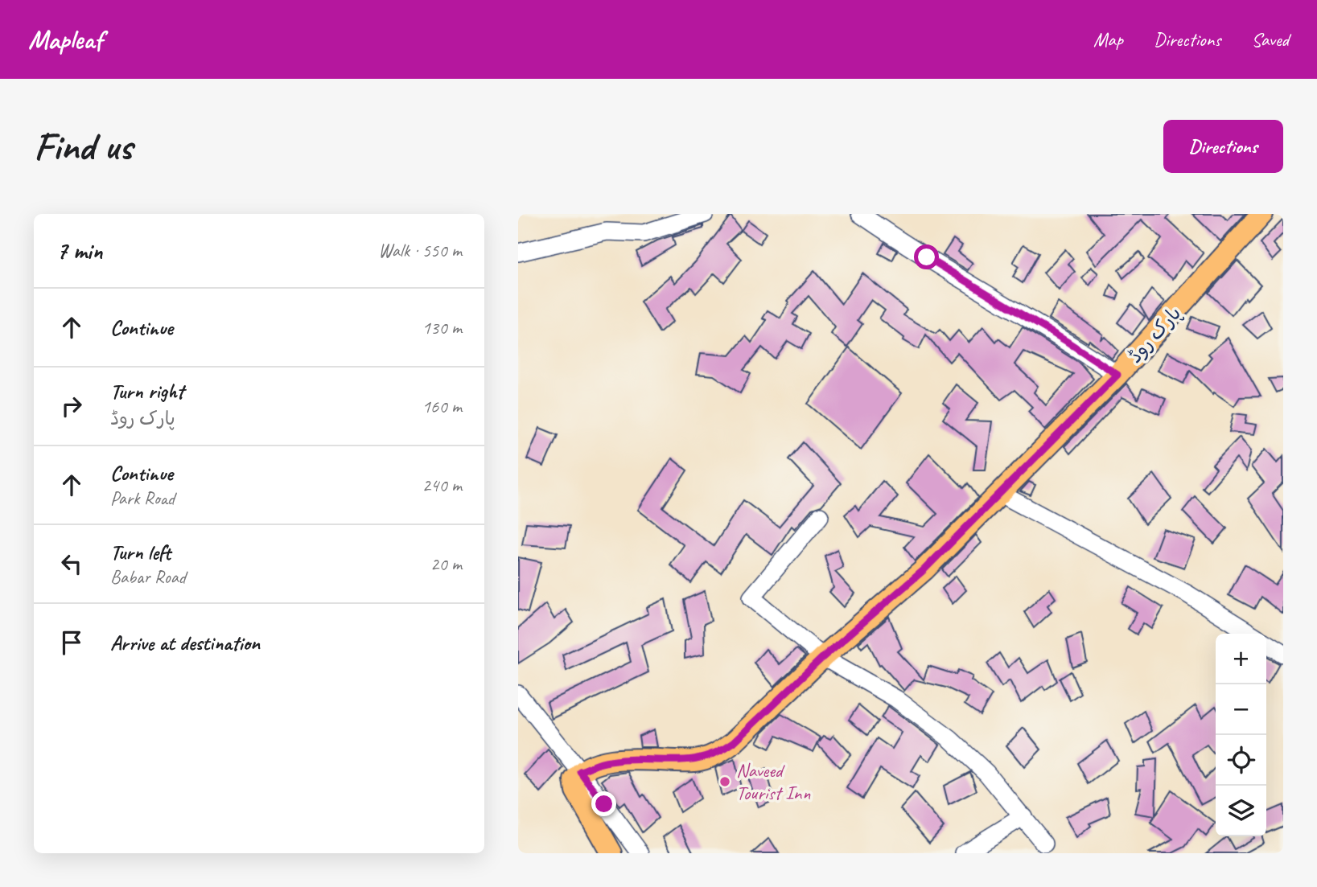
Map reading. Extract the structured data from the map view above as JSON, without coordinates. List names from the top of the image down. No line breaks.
{"streets":{"main road":["پارک روڈ"]},"places":["Naveed Tourist Inn"],"page":{"header":"Mapleaf","nav":["Map","Directions","Saved"],"buttons":"Directions","title":"Find us","heading":["7 min","Walk · 550 m"],"list":[["Continue","130 m"],["Turn right","پارک روڈ","160 m"],["Continue","Park Road","240 m"],["Turn left","Babar Road","20 m"],"Arrive at destination"],"map_buttons":["+","−"]}}
